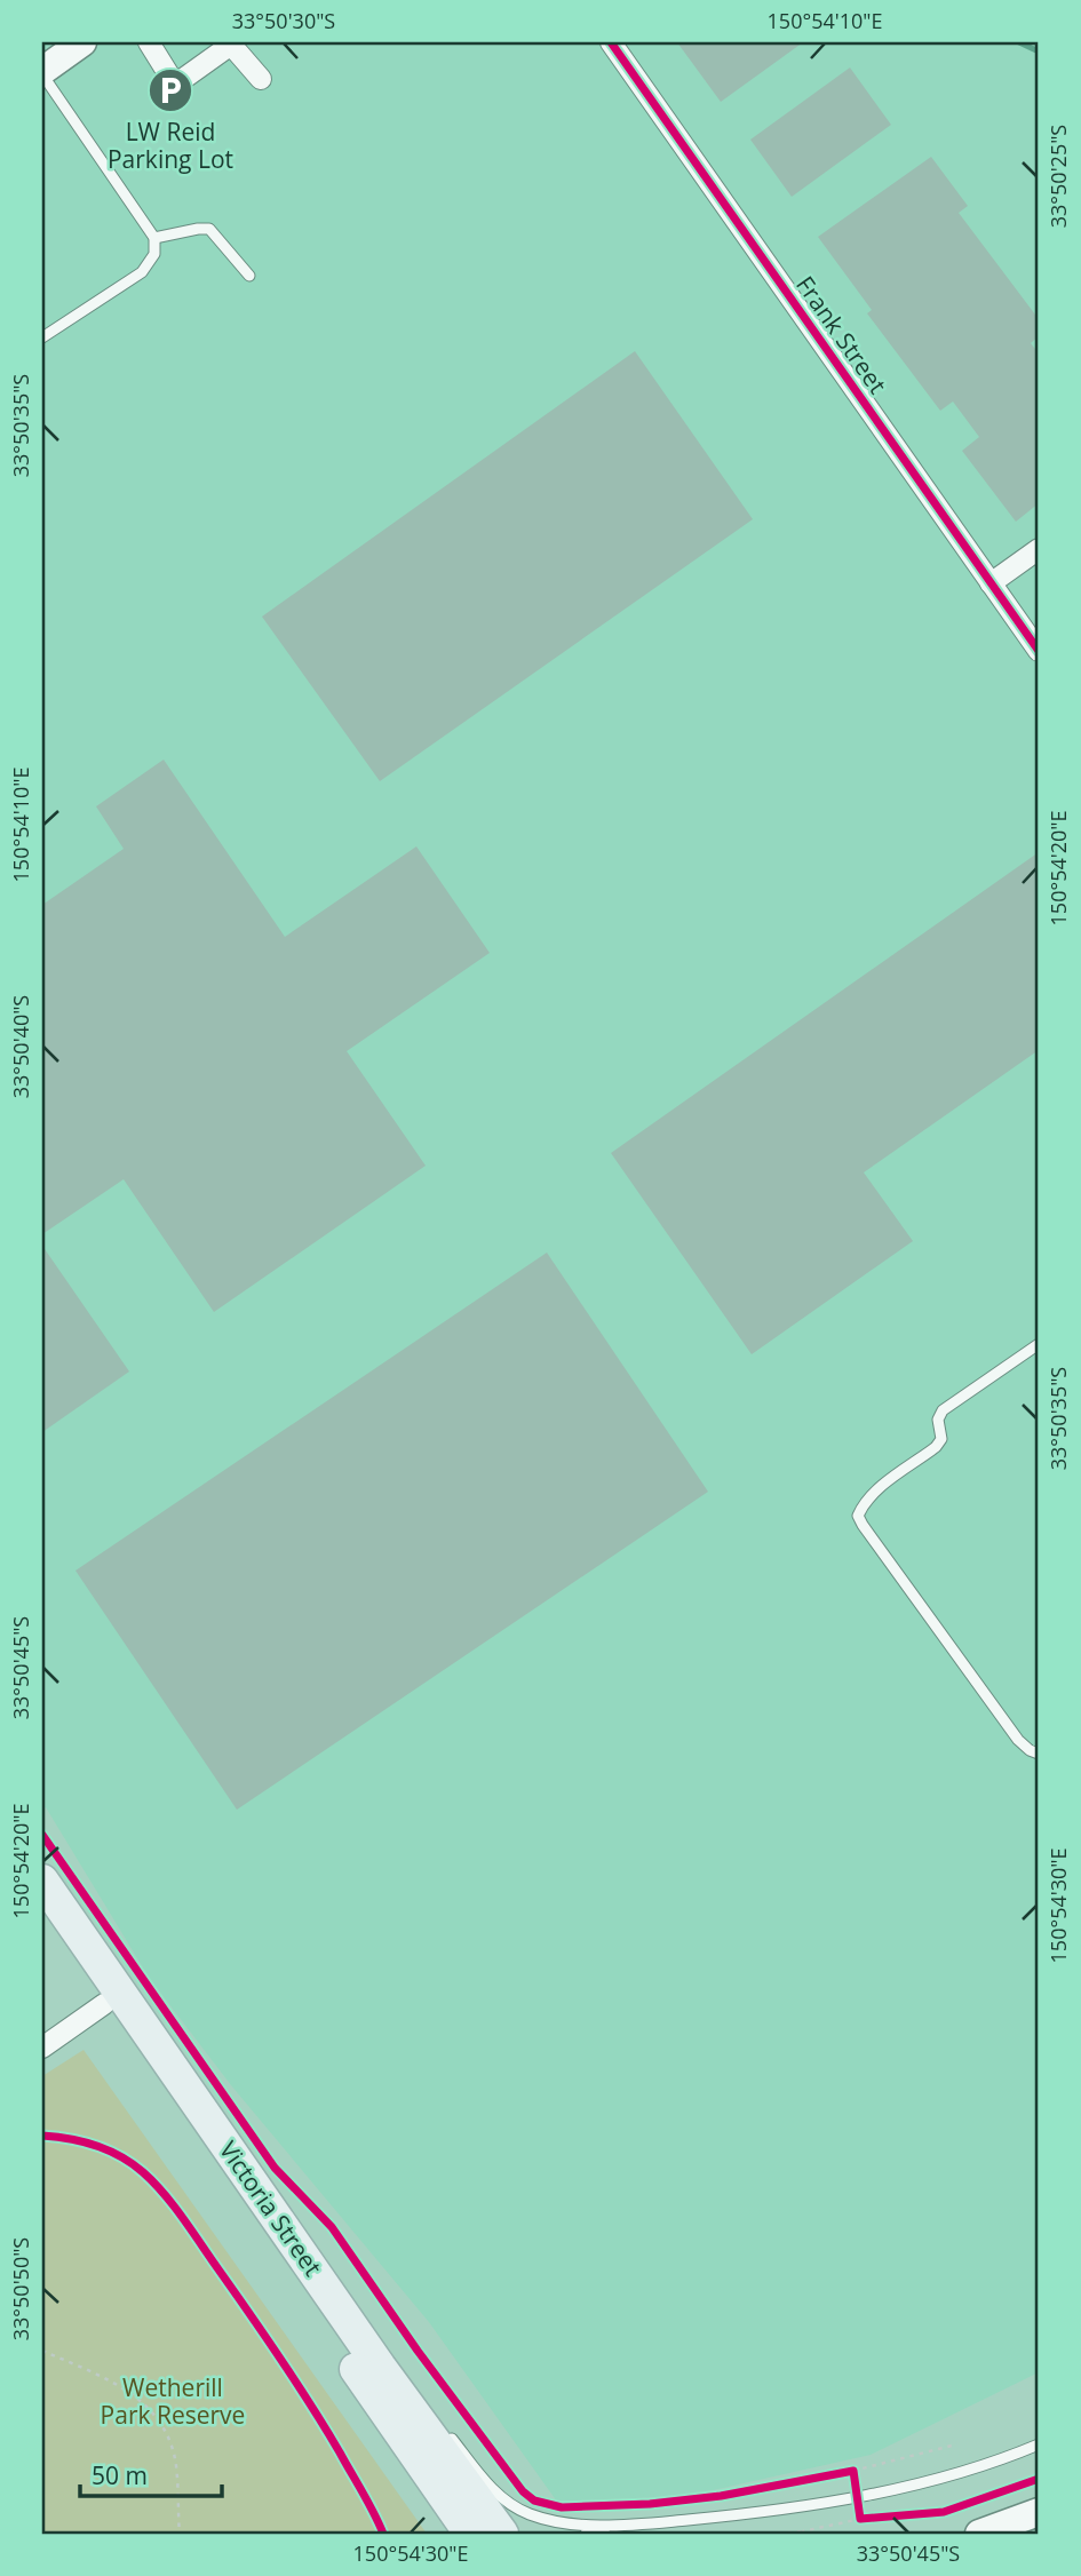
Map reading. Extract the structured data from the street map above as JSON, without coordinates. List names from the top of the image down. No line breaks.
{"streets":{"main road":["Victoria Street"],"street":["Frank Street"]},"parks":["Wetherill Park Reserve"],"places":{"parking":["LW Reid Parking Lot"]},"scale_bar":"50 m","coordinates":["33°50'30\"S","150°54'10\"E","33°50'25\"S","33°50'35\"S","150°54'20\"E","33°50'40\"S","33°50'45\"S","150°54'30\"E","33°50'50\"S"]}
